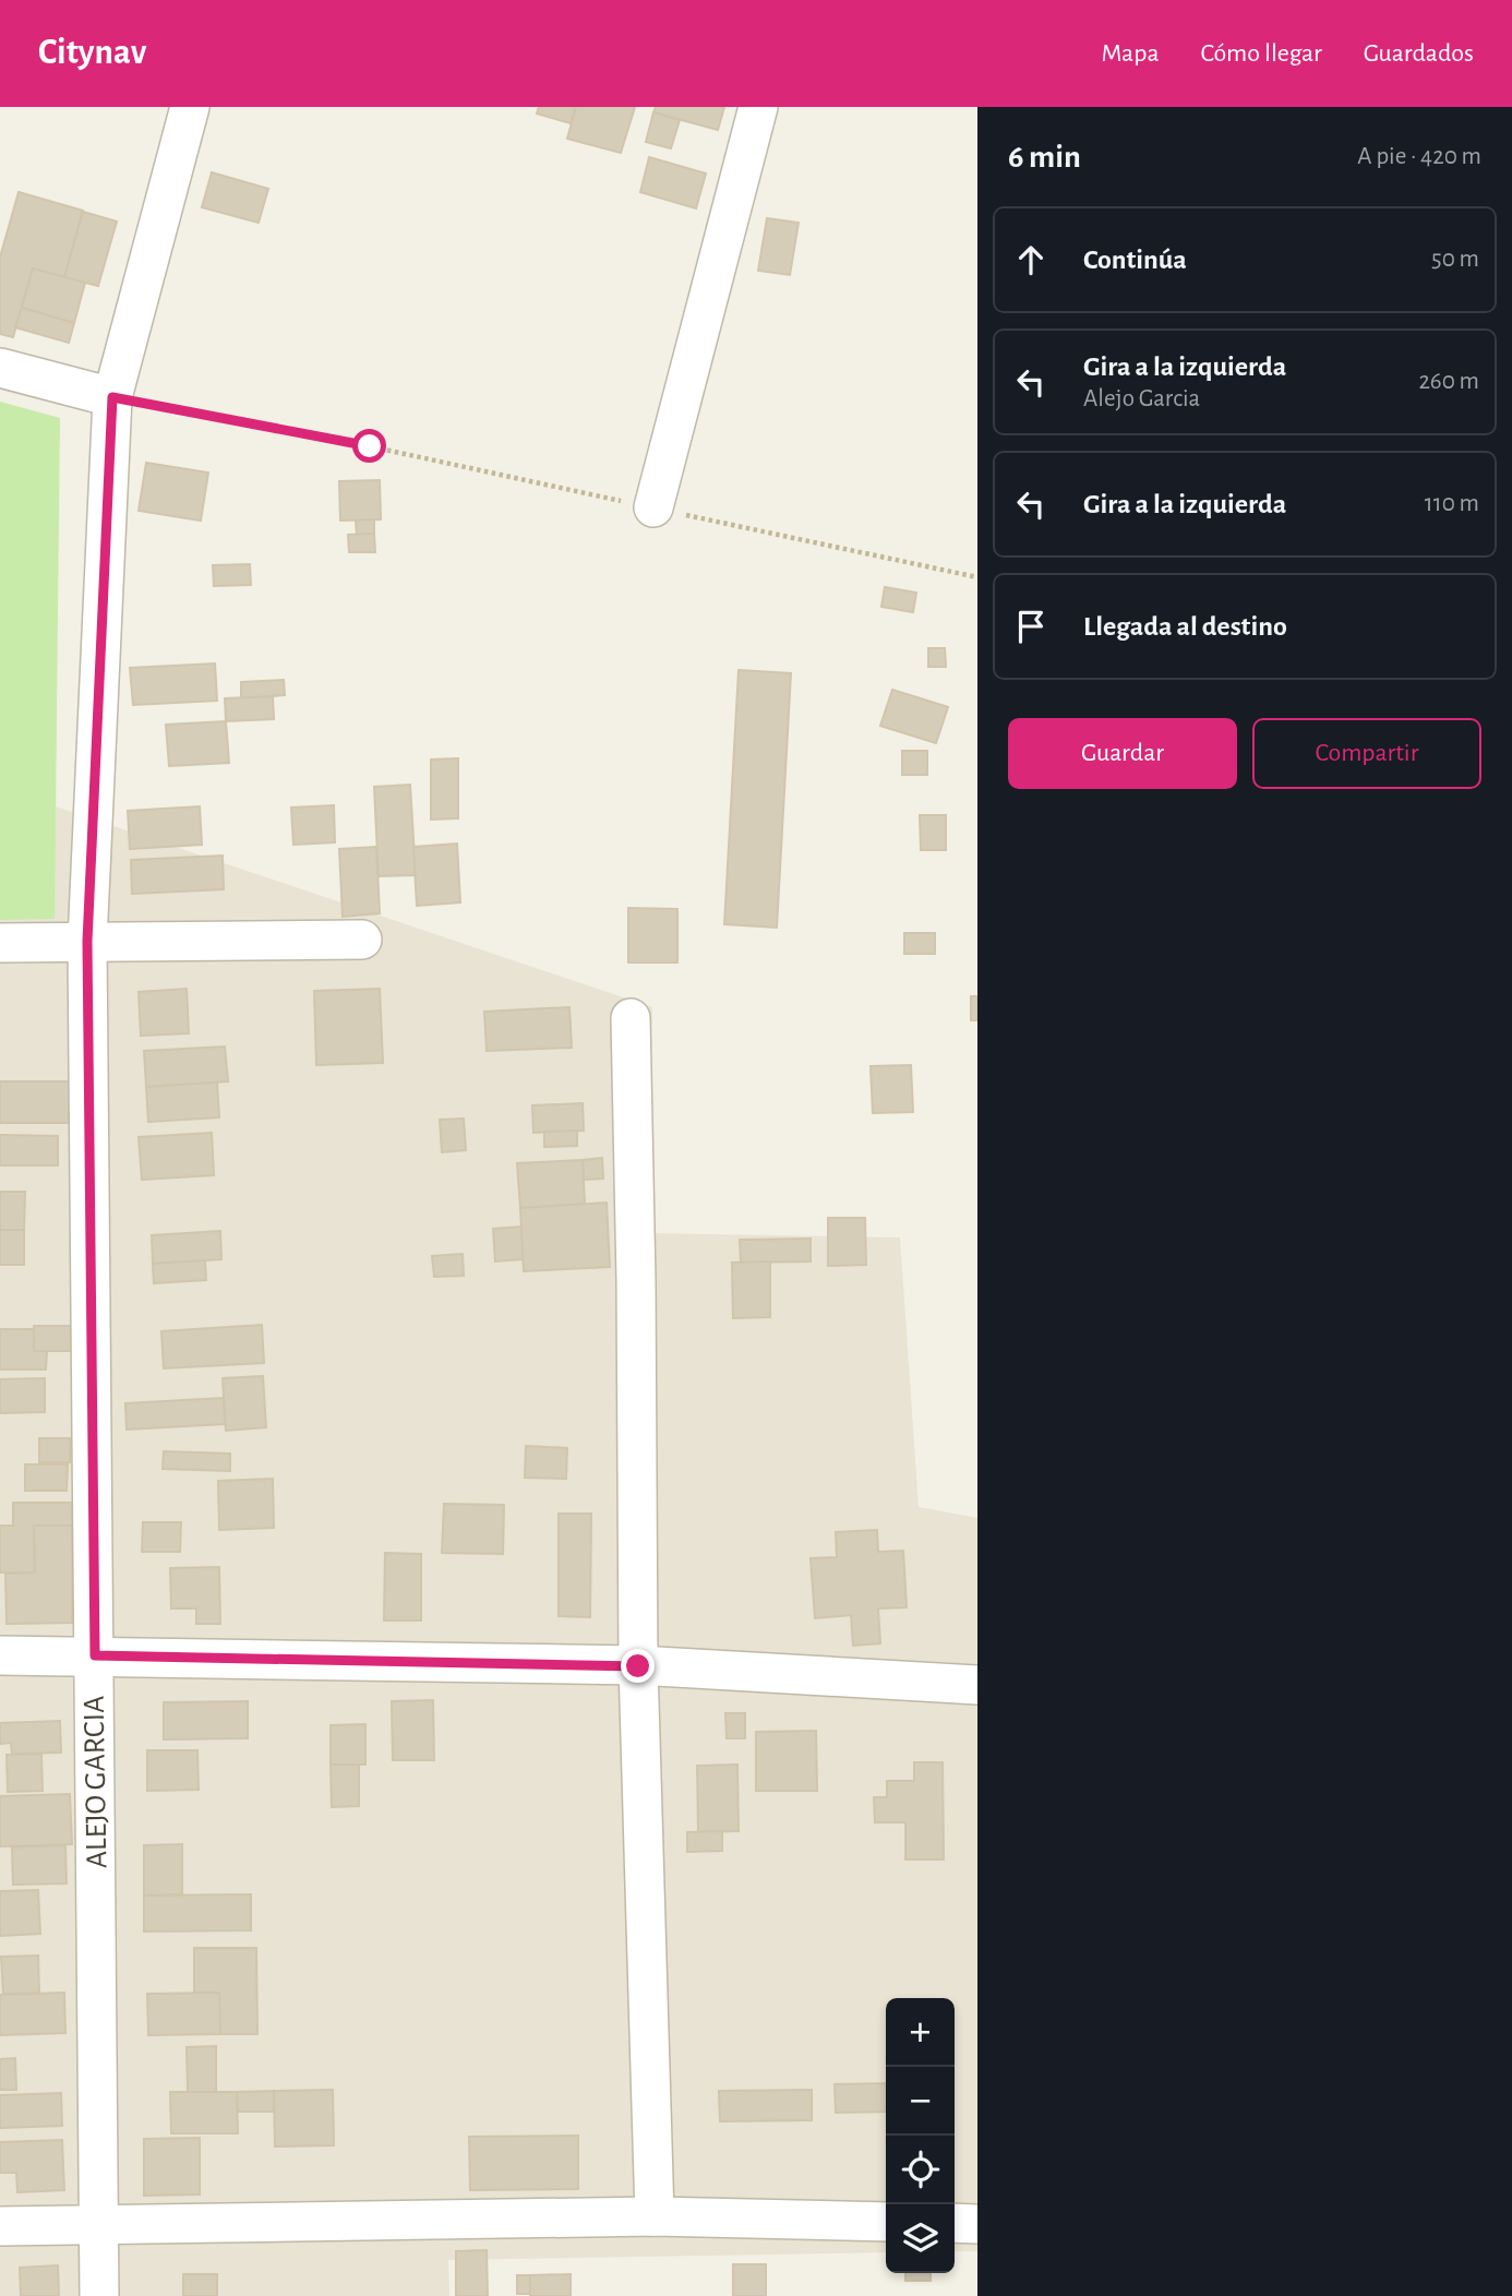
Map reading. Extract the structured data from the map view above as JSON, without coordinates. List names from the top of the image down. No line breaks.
{"streets":{"street":["ALEJO GARCIA"]},"page":{"header":"Citynav","nav":["Mapa","Cómo llegar","Guardados"],"heading":["6 min","A pie · 420 m"],"list":[["Continúa","50 m"],["Gira a la izquierda","Alejo Garcia","260 m"],["Gira a la izquierda","110 m"],"Llegada al destino"],"buttons":["Guardar","Compartir"],"map_buttons":["+","−"]}}
